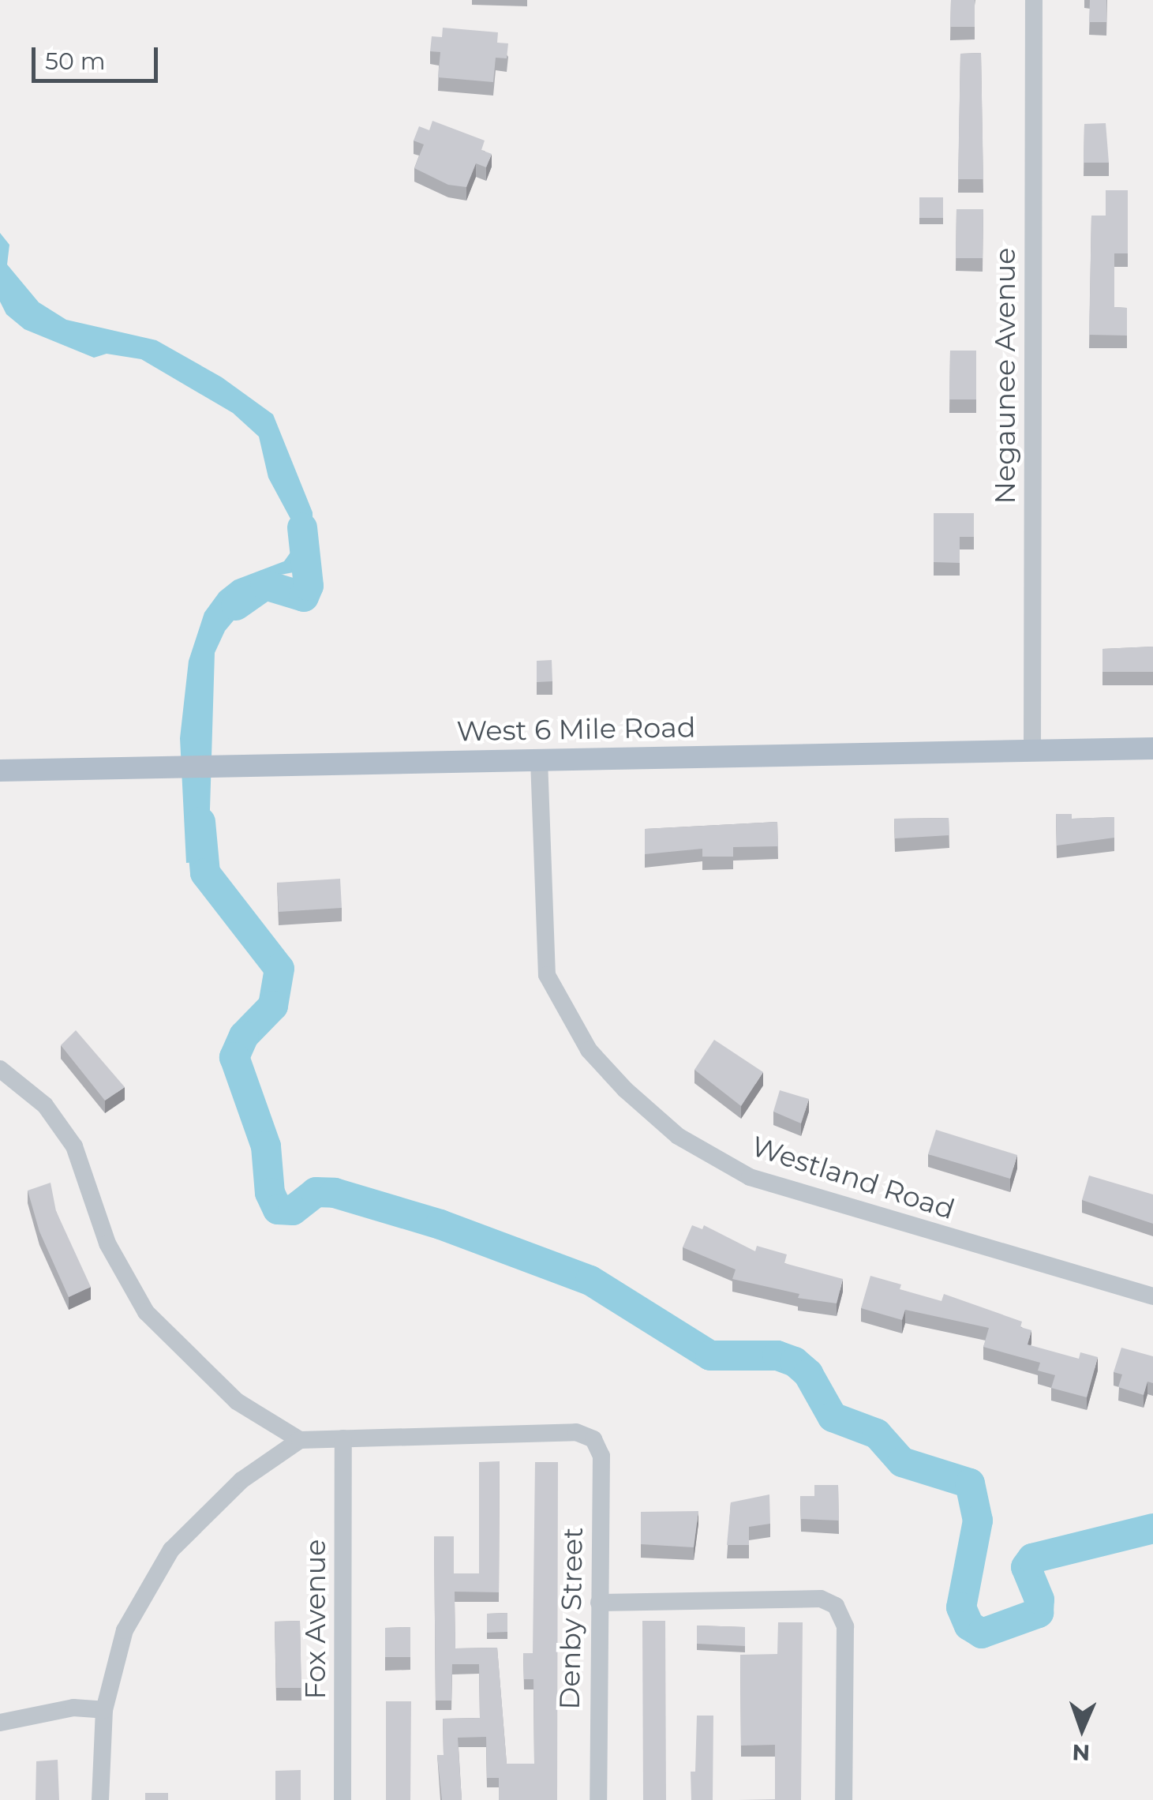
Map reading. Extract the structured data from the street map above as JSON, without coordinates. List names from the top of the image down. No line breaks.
{"streets":{"main road":["West 6 Mile Road"],"street":["Negaunee Avenue","Westland Road","Denby Street","Fox Avenue"]},"crossings":[["Negaunee Avenue","West 6 Mile Road"],["West 6 Mile Road","Westland Road"],["Denby Street","Fox Avenue"]],"scale_bar":"50 m","north":"bottom"}
